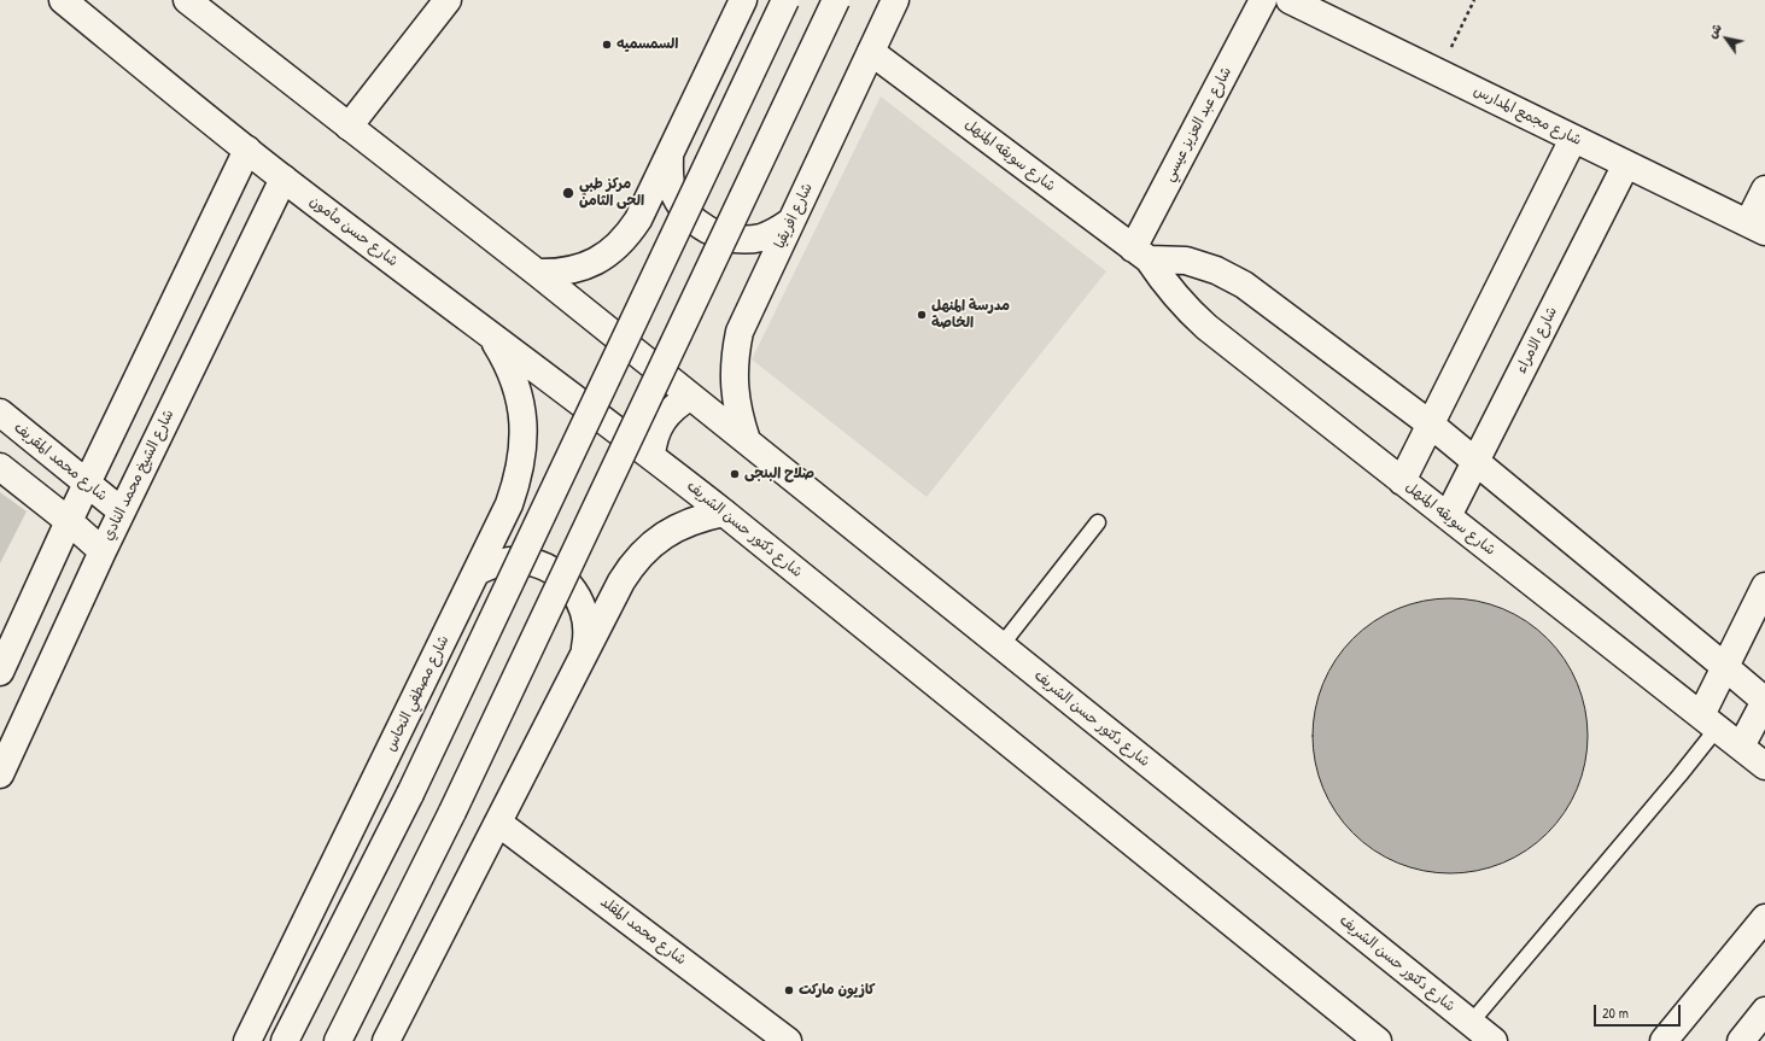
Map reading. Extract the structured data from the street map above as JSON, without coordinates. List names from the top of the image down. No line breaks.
{"streets":{"main road":["شارع مجمع المدارس","شارع عبد العزيز عيسي","شارع سويقه المنهل","شارع افريقيا","شارع حسن مأمون","شارع الامراء","شارع محمد المقريف","شارع الشيخ محمد النادي","شارع دكتور حسن الشريف","شارع مصطفي النحاس","شارع محمد المقلد"]},"crossings":[["شارع مجمع المدارس","شارع الامراء"],["شارع عبد العزيز عيسي","شارع سويقه المنهل"],["شارع سويقه المنهل","شارع افريقيا"],["شارع سويقه المنهل","شارع الامراء"],["شارع افريقيا","شارع دكتور حسن الشريف"],["شارع حسن مأمون","شارع الشيخ محمد النادي"],["شارع حسن مأمون","شارع دكتور حسن الشريف"],["شارع حسن مأمون","شارع مصطفي النحاس"],["شارع محمد المقريف","شارع الشيخ محمد النادي"]],"places":["السمسميه","مركز طبي الحى الثامن","مدرسة المنهل الخاصة","صلاح البنجى","كازيون ماركت"],"scale_bar":"20 m","north":"top left"}
